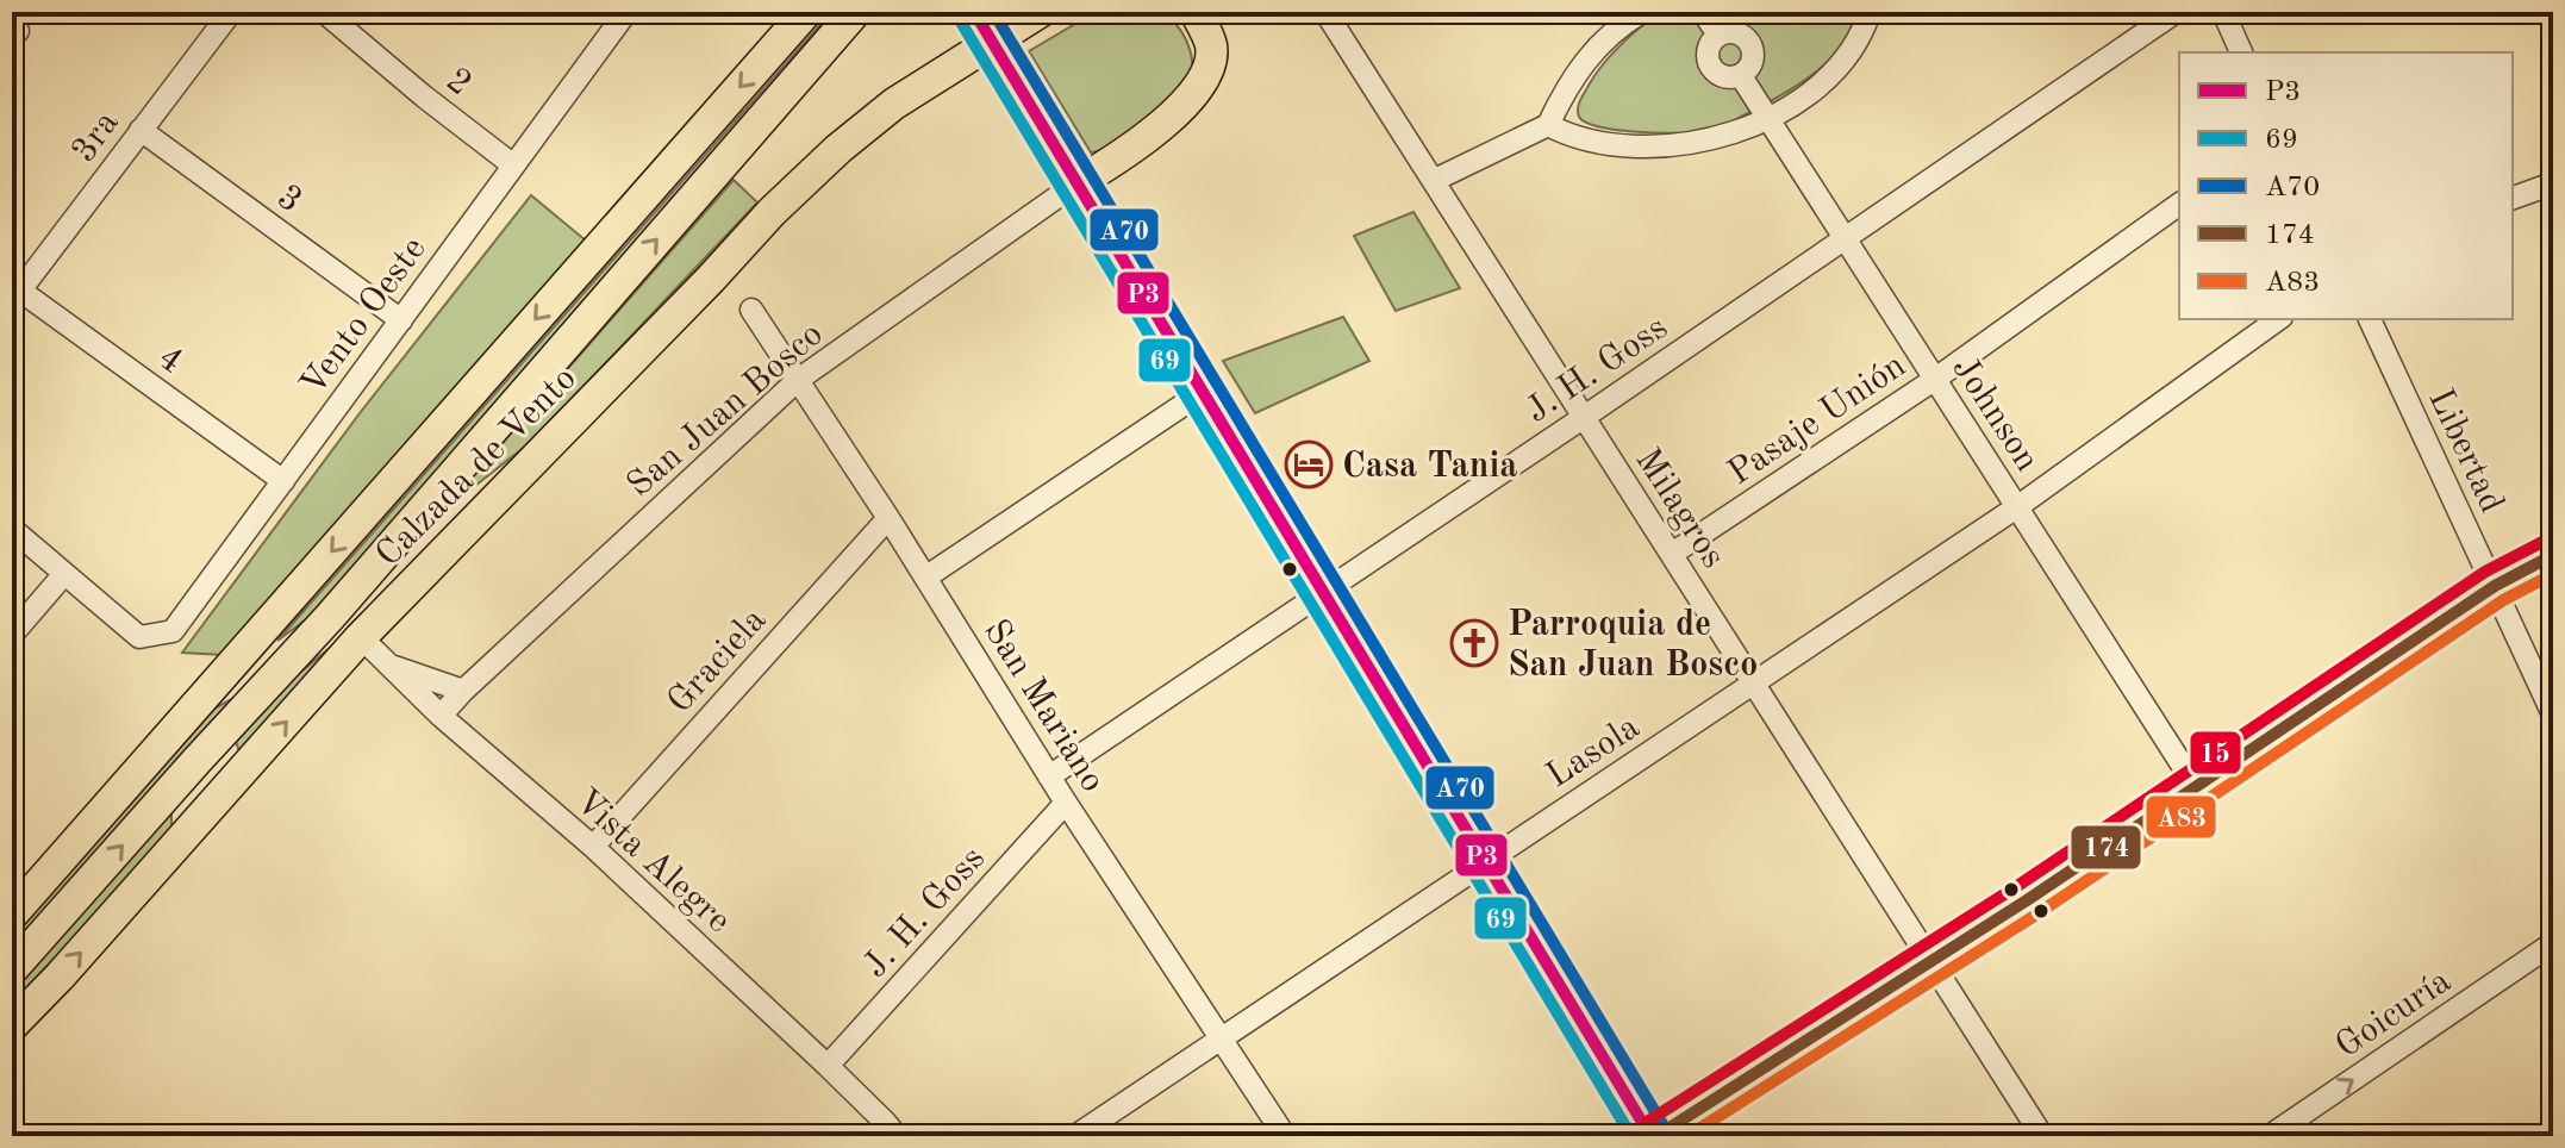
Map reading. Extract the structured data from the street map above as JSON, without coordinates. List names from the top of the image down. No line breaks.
{"streets":{"main road":["Calzada de Vento"],"street":["2","3ra","3","Vento Oeste","4","J. H. Goss","San Juan Bosco","Johnson","Pasaje Unión","Libertad","Milagros","Graciela","San Mariano","Lasola","Vista Alegre","Goicuría"]},"crossings":[["2","Vento Oeste"],["3ra","3"],["3ra","4"],["3","Vento Oeste"],["Vento Oeste","4"],["J. H. Goss","Johnson"],["J. H. Goss","Milagros"],["J. H. Goss","San Mariano"],["J. H. Goss","Vista Alegre"],["San Juan Bosco","San Mariano"],["San Juan Bosco","Vista Alegre"],["Johnson","Pasaje Unión"],["Johnson","Lasola"],["Pasaje Unión","Milagros"],["Calzada de Vento","Vista Alegre"],["Milagros","Lasola"],["Graciela","San Mariano"],["Graciela","Vista Alegre"],["San Mariano","Lasola"]],"one_way":["Goicuría"],"places":{"hotel":["Casa Tania"],"church":["Parroquia de San Juan Bosco"]},"lines":["transit line P3","transit line A70","transit line 69","transit line 15","transit line 174","transit line A83"],"legend":["P3","69","A70","174","A83"]}
